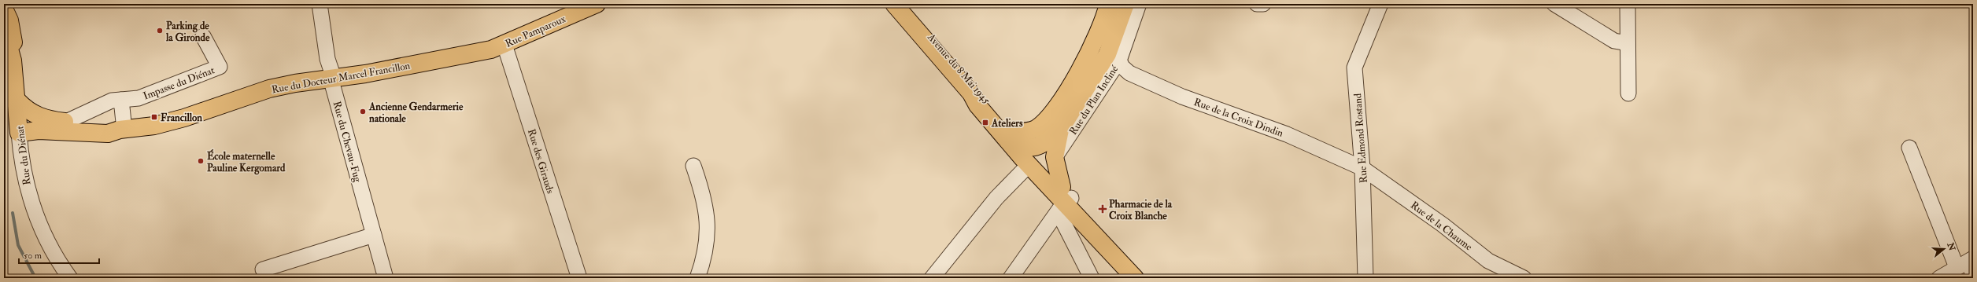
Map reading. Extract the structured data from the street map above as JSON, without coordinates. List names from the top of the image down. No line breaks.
{"streets":{"main road":["Rue Pamparoux","Avenue du 8 Mai 1945","Rue du Docteur Marcel Francillon","Rue du Diénat"],"street":["Impasse du Diénat","Rue du Plan Incliné","Rue de la Croix Dindin","Rue Edmond Rostand","Rue du Chevau-Fug","Rue des Girauds","Rue de la Chaume"]},"crossings":[["Rue Pamparoux","Rue du Docteur Marcel Francillon"],["Rue Pamparoux","Rue des Girauds"],["Avenue du 8 Mai 1945","Rue du Plan Incliné"],["Rue du Docteur Marcel Francillon","Impasse du Diénat"],["Rue du Docteur Marcel Francillon","Rue du Chevau-Fug"],["Rue du Docteur Marcel Francillon","Rue du Diénat"],["Rue du Docteur Marcel Francillon","Rue des Girauds"],["Rue du Plan Incliné","Rue de la Croix Dindin"],["Rue de la Croix Dindin","Rue Edmond Rostand"],["Rue de la Croix Dindin","Rue de la Chaume"],["Rue Edmond Rostand","Rue de la Chaume"]],"places":{"other":["Parking de la Gironde","Ancienne Gendarmerie nationale","École maternelle Pauline Kergomard"],"transit":["Francillon","Ateliers"],"health":["Pharmacie de la Croix Blanche"]},"scale_bar":"50 m","north":"right"}
